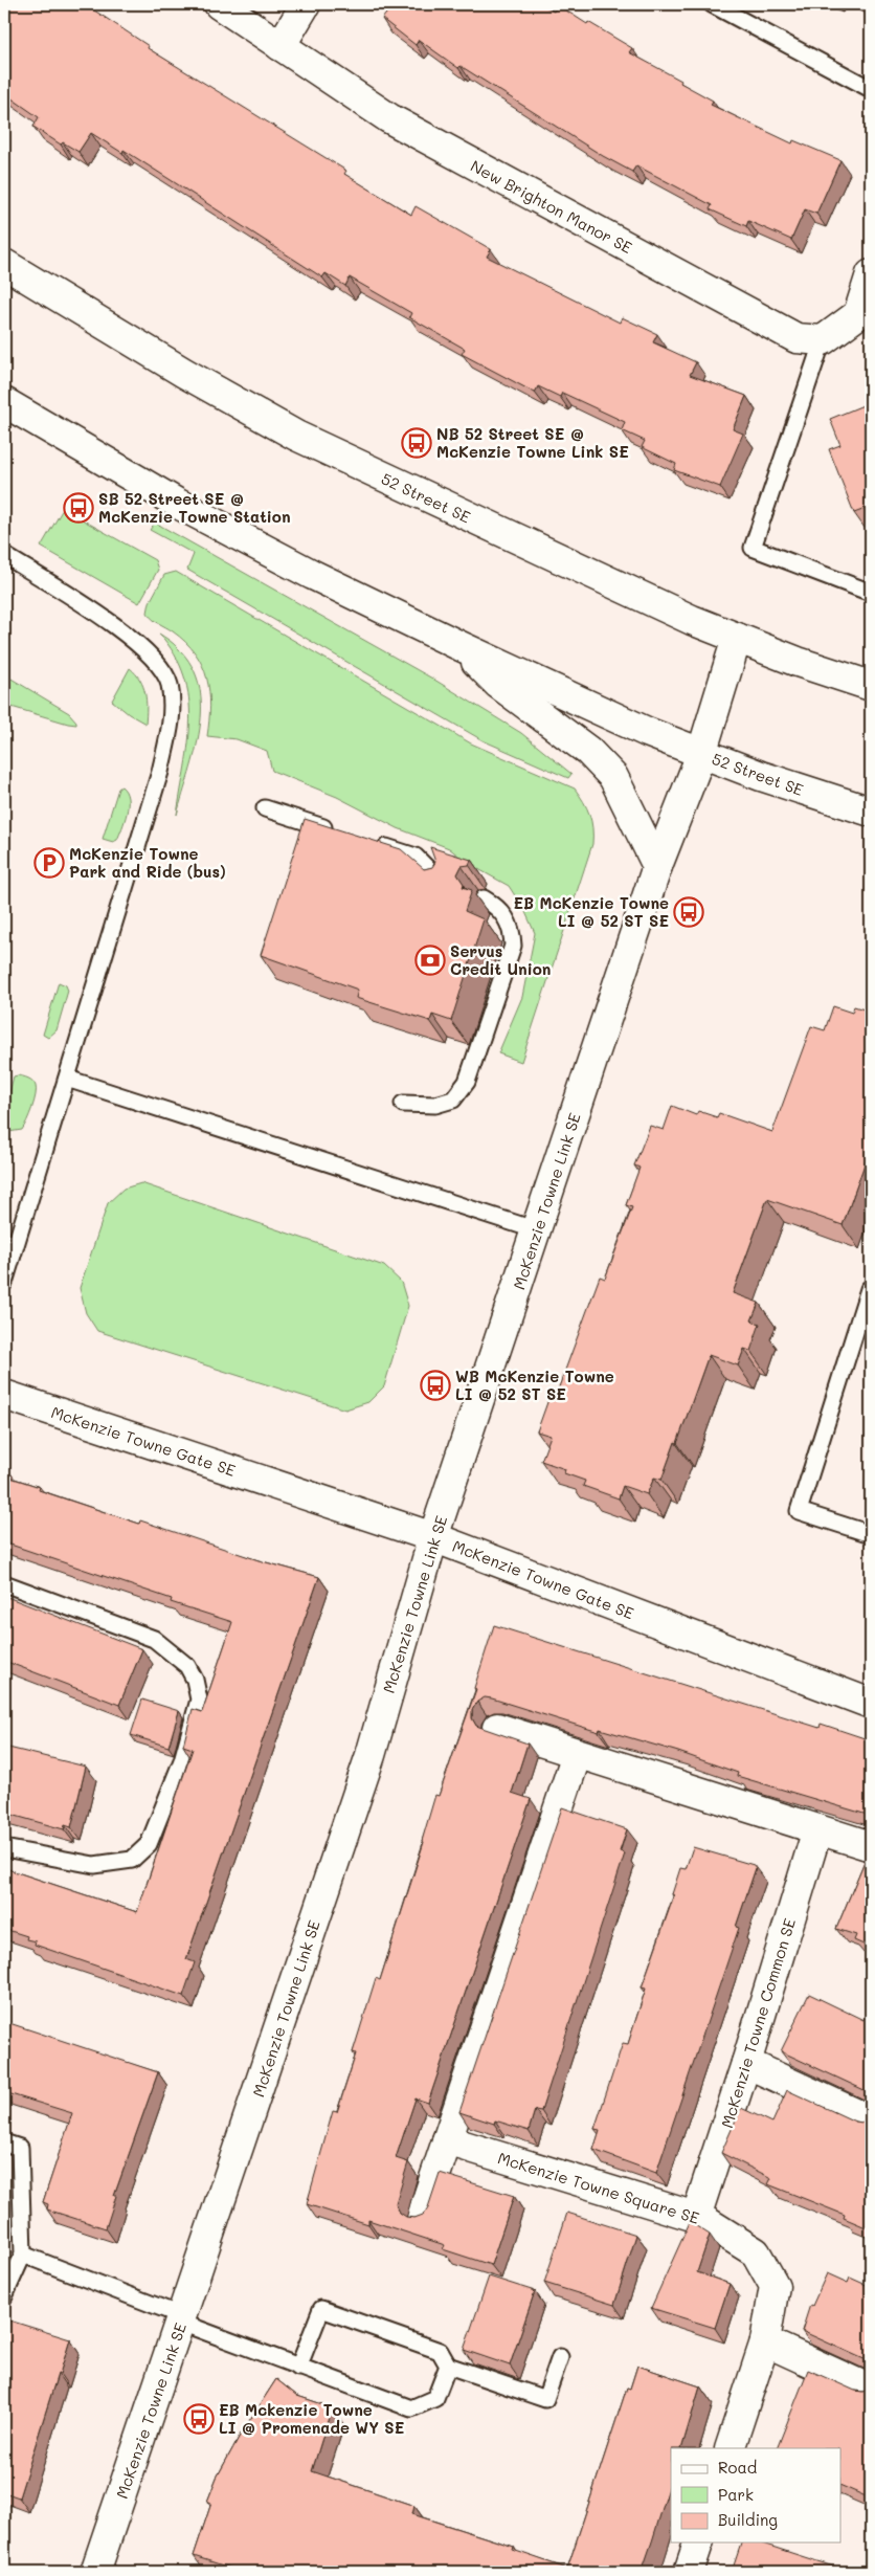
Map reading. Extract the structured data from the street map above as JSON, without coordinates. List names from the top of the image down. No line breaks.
{"streets":{"street":["New Brighton Manor SE","52 Street SE","McKenzie Towne Link SE","McKenzie Towne Gate SE","McKenzie Towne Common SE","McKenzie Towne Square SE"]},"crossings":[["52 Street SE","McKenzie Towne Link SE"],["McKenzie Towne Link SE","McKenzie Towne Gate SE"],["McKenzie Towne Common SE","McKenzie Towne Square SE"]],"places":{"bus stop":["NB 52 Street SE @ McKenzie Towne Link SE","SB 52 Street SE @ McKenzie Towne Station","EB McKenzie Towne LI @ 52 ST SE","WB McKenzie Towne LI @ 52 ST SE","EB Mckenzie Towne LI @ Promenade WY SE"],"parking":["McKenzie Towne Park and Ride (bus)"],"bank":["Servus Credit Union"]},"legend":["Road","Park","Building"]}
